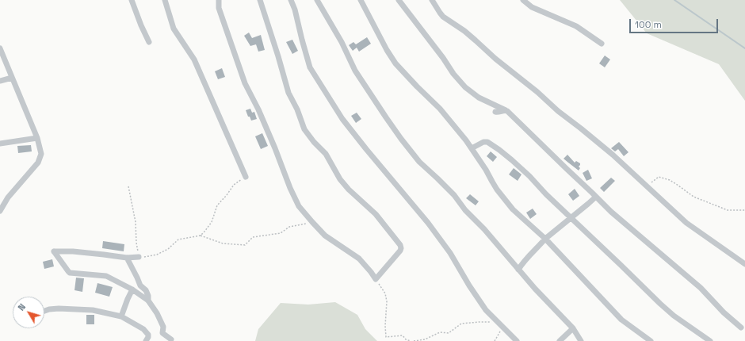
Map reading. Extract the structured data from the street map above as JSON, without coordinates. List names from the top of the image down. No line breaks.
{"scale_bar":"100 m","north":"top left"}
